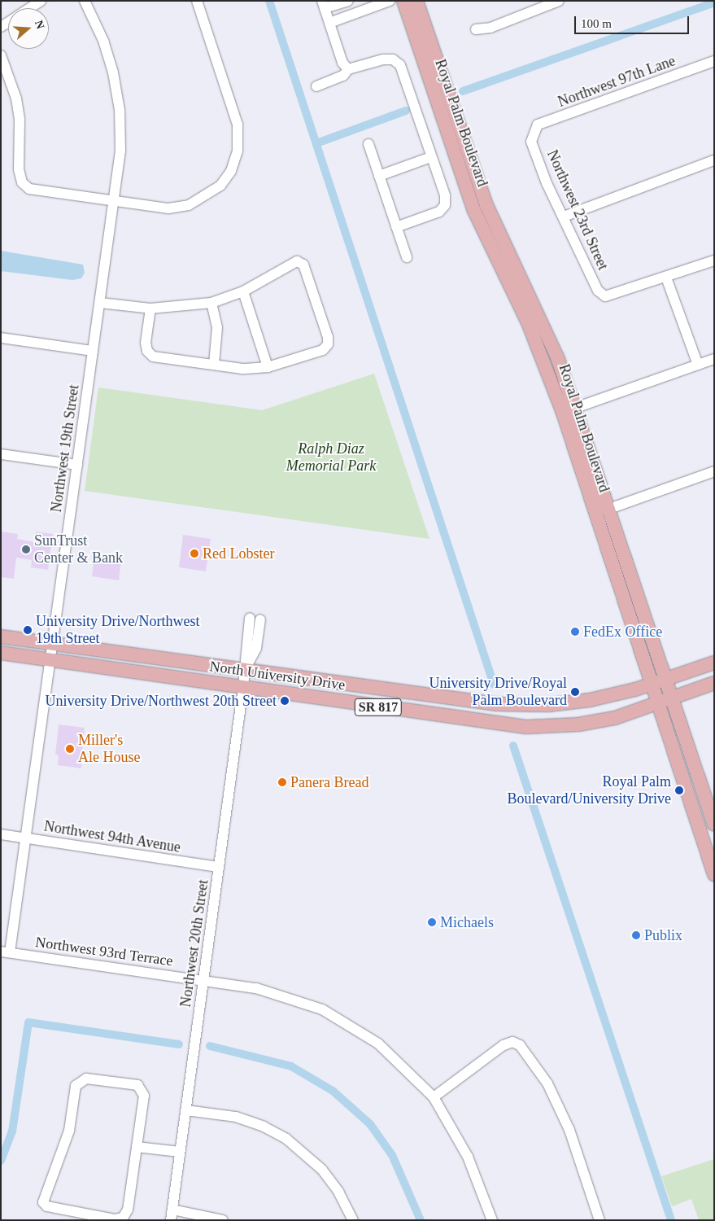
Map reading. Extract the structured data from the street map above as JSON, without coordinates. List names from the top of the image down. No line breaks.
{"streets":{"main road":["Royal Palm Boulevard","North University Drive","SR 817"],"street":["Northwest 97th Lane","Northwest 23rd Street","Northwest 19th Street","Northwest 94th Avenue","Northwest 20th Street","Northwest 93rd Terrace"]},"crossings":[["Northwest 97th Lane","Northwest 23rd Street"],["Royal Palm Boulevard","North University Drive"],["Northwest 19th Street","North University Drive"],["Northwest 19th Street","Northwest 94th Avenue"],["Northwest 19th Street","Northwest 93rd Terrace"],["North University Drive","Northwest 20th Street"],["Northwest 94th Avenue","Northwest 20th Street"],["Northwest 20th Street","Northwest 93rd Terrace"]],"parks":["Ralph Diaz Memorial Park"],"places":["SunTrust Center & Bank","Red Lobster","University Drive/Northwest 19th Street","FedEx Office","University Drive/Royal Palm Boulevard","University Drive/Northwest 20th Street","Miller's Ale House","Panera Bread","Royal Palm Boulevard/University Drive","Michaels","Publix"],"scale_bar":"100 m","north":"right"}
